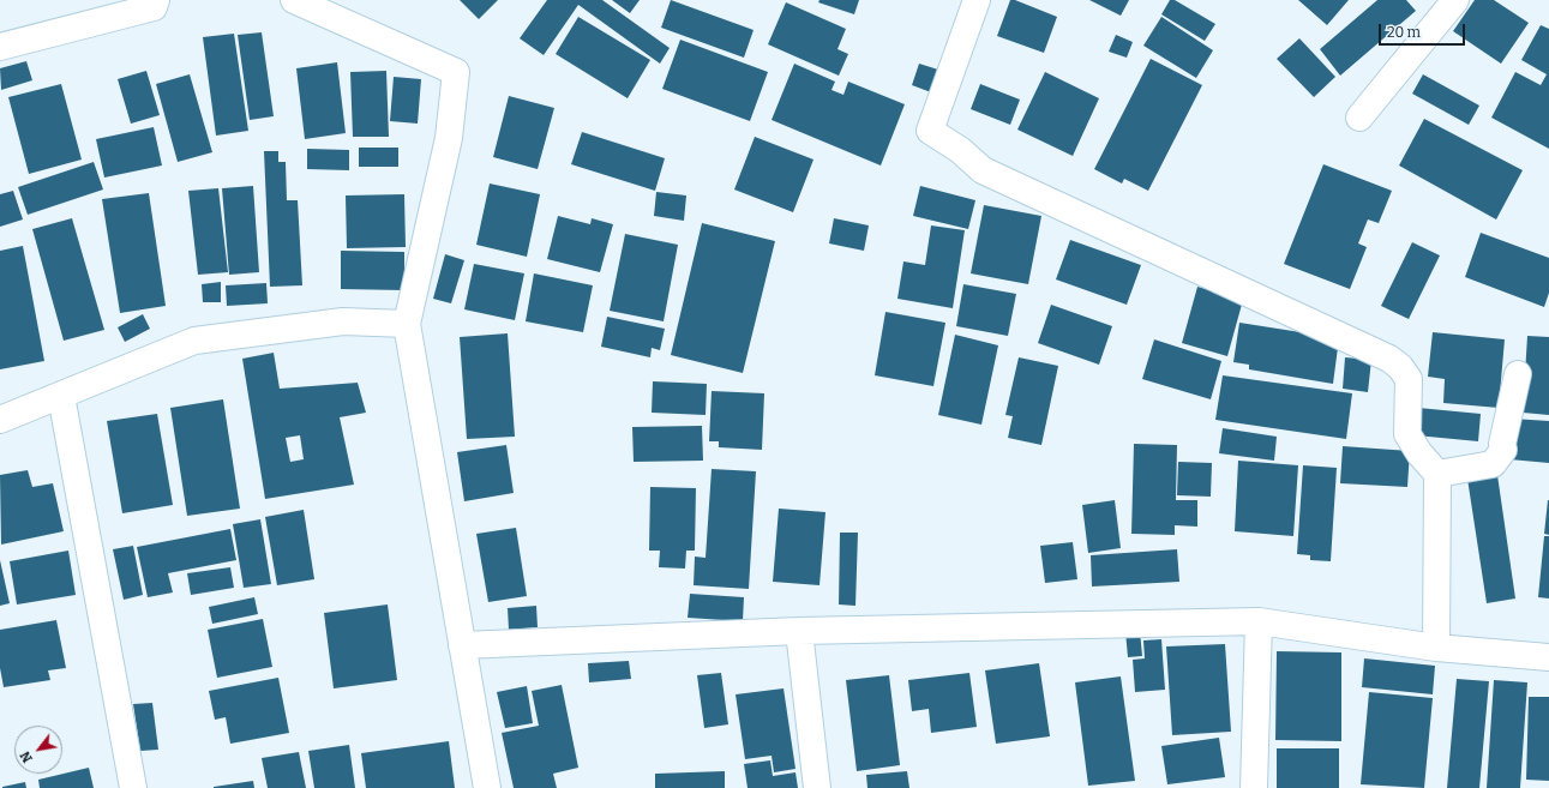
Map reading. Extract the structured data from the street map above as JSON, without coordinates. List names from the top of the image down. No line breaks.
{"scale_bar":"20 m","north":"bottom left"}
